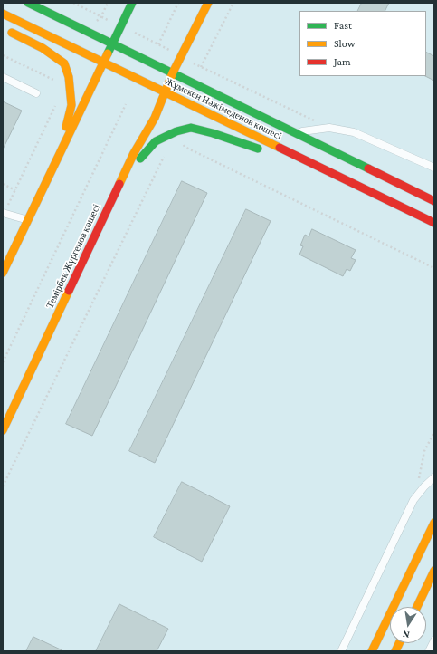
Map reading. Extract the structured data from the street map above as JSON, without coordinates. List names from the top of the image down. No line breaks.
{"streets":{"street":["Жұмекен Нәжімеденов көшесі","Темірбек Жүргенов көшесі"]},"crossings":[["Жұмекен Нәжімеденов көшесі","Темірбек Жүргенов көшесі"]],"legend":["Fast","Slow","Jam"],"north":"bottom"}
